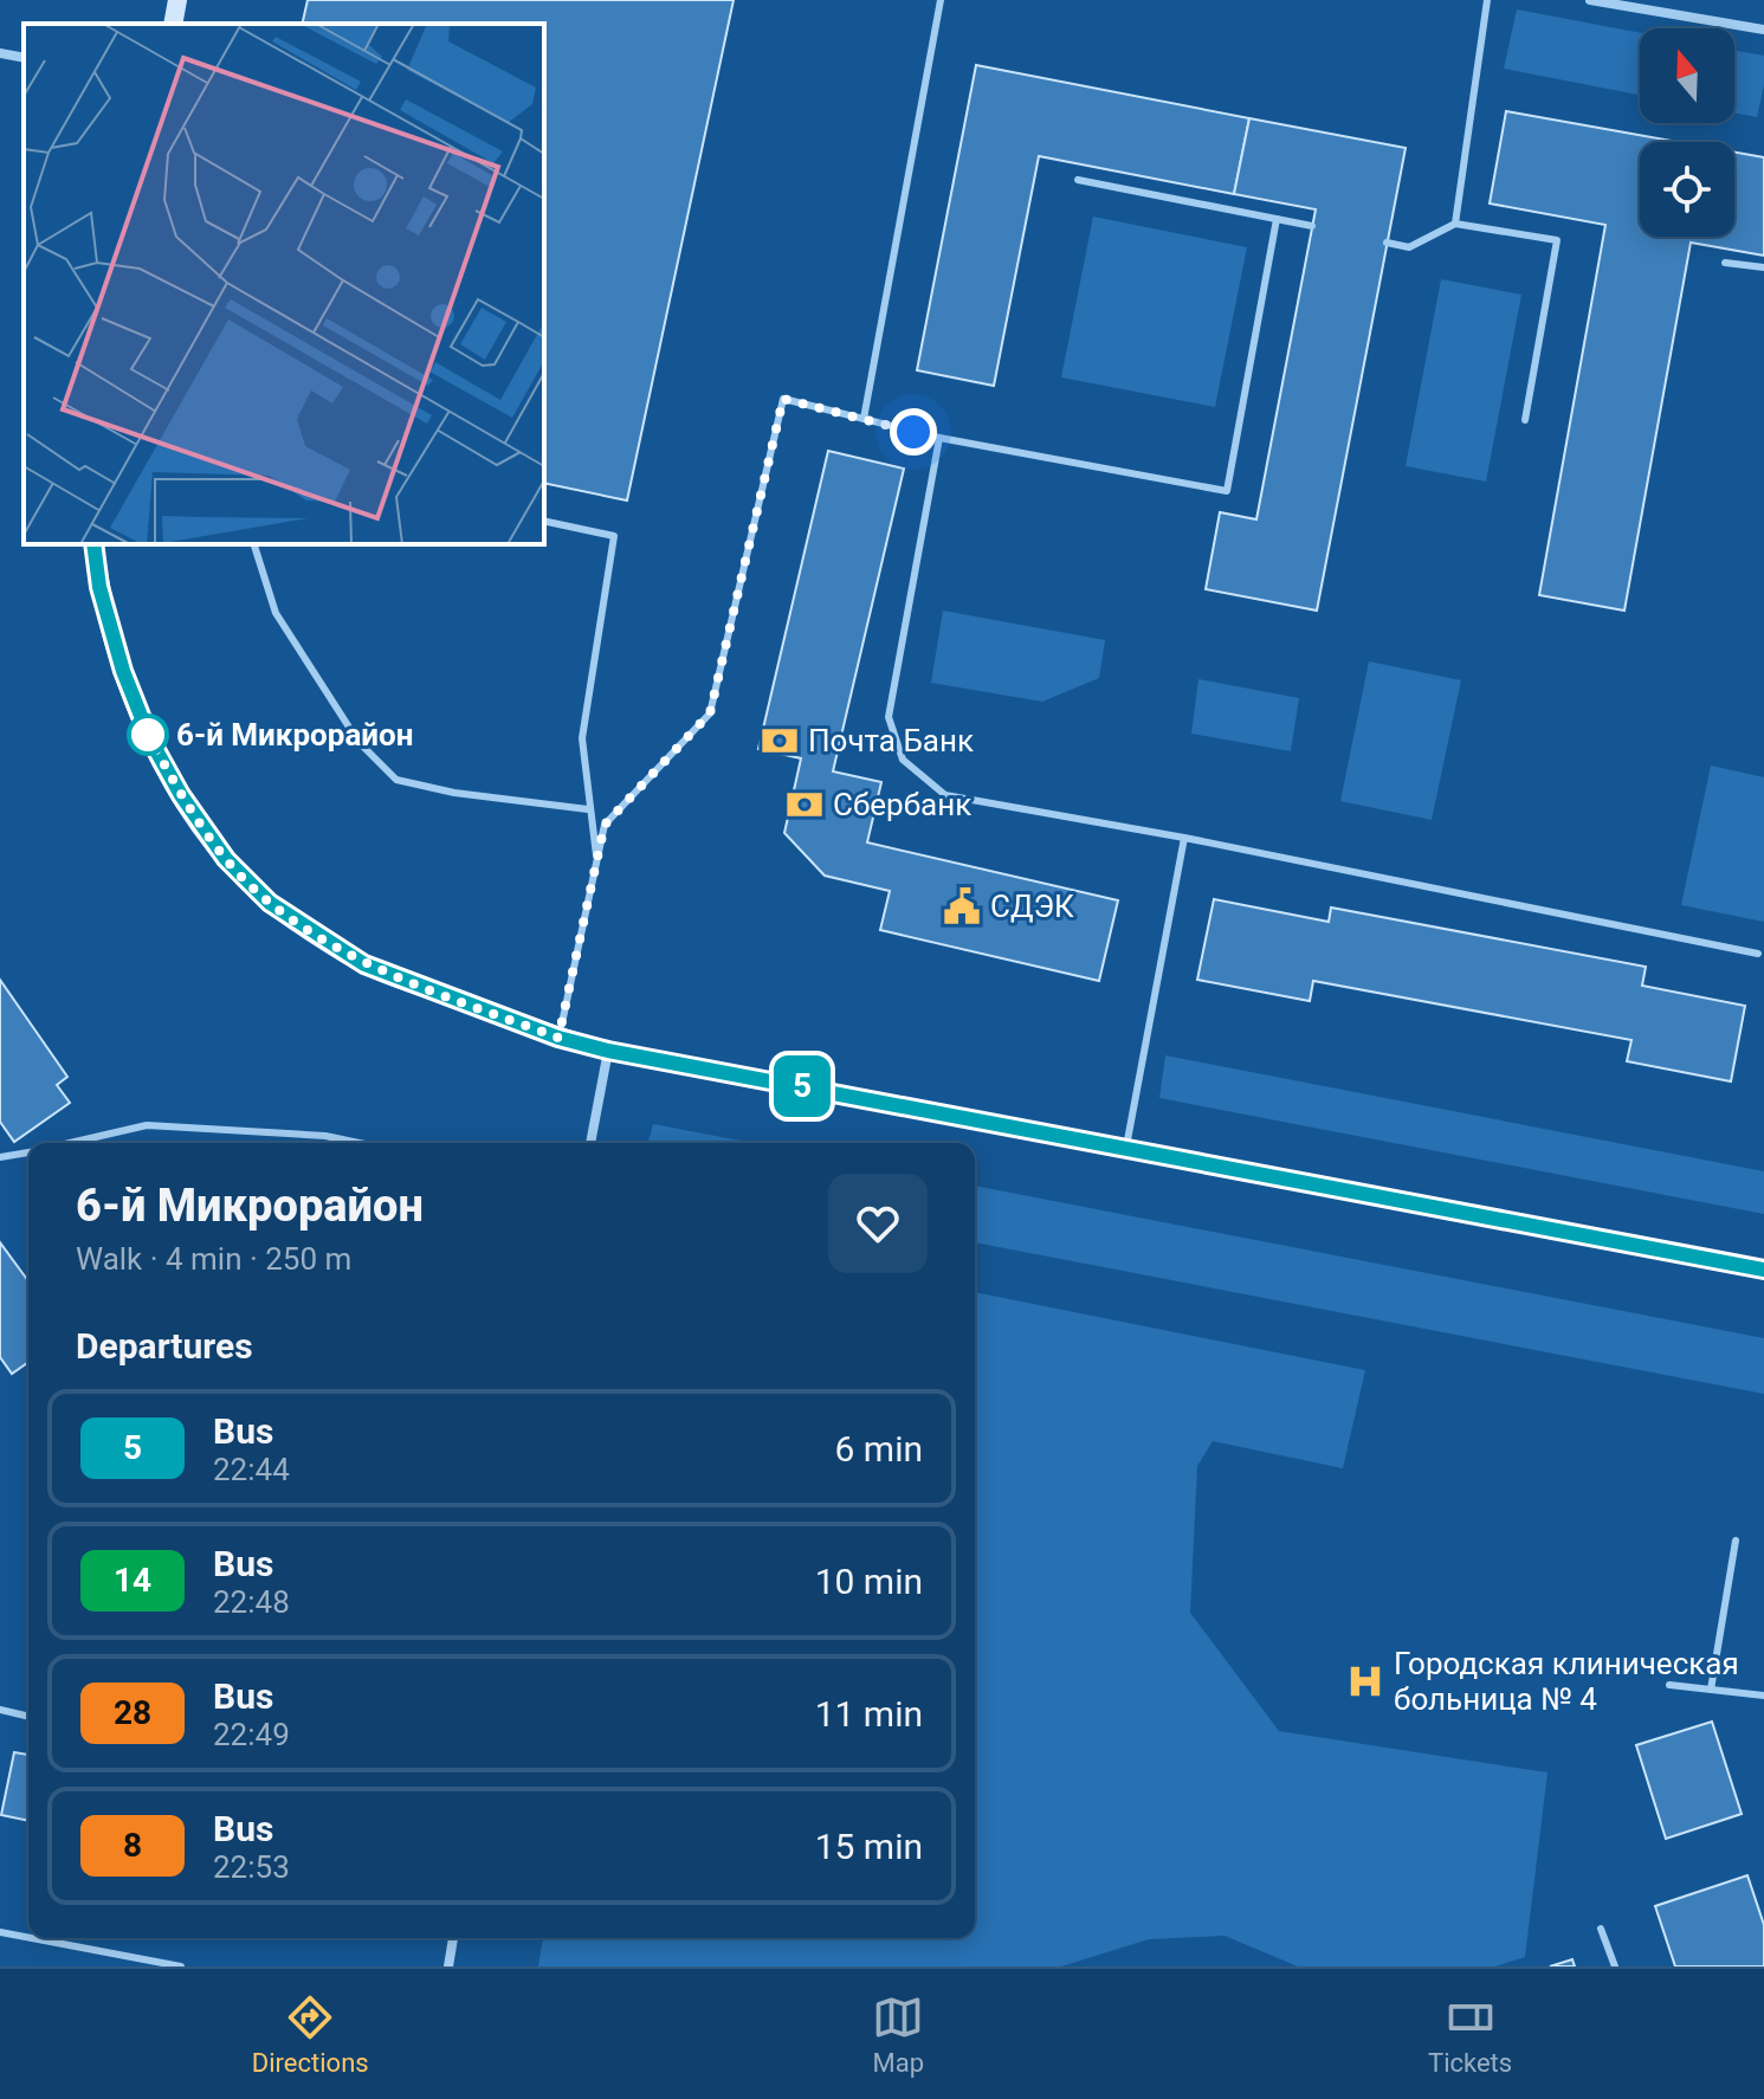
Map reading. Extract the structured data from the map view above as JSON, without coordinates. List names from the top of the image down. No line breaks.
{"places":{"other":["6-й Микрорайон"],"bank":["Почта Банк","Сбербанк"],"public building":["СДЭК"],"hospital":["Городская клиническая больница № 4"]},"lines":["bus line 5"],"north":"top","page":{"on_map":"5","heading":[["6-й Микрорайон","Walk · 4 min · 250 m"],"Departures"],"list":[{"mark":"5","name":"Bus","note":"22:44","value":"6 min"},{"mark":"14","name":"Bus","note":"22:48","value":"10 min"},{"mark":"28","name":"Bus","note":"22:49","value":"11 min"},{"mark":"8","name":"Bus","note":"22:53","value":"15 min"}],"tabs":["Directions","Map","Tickets"]}}
